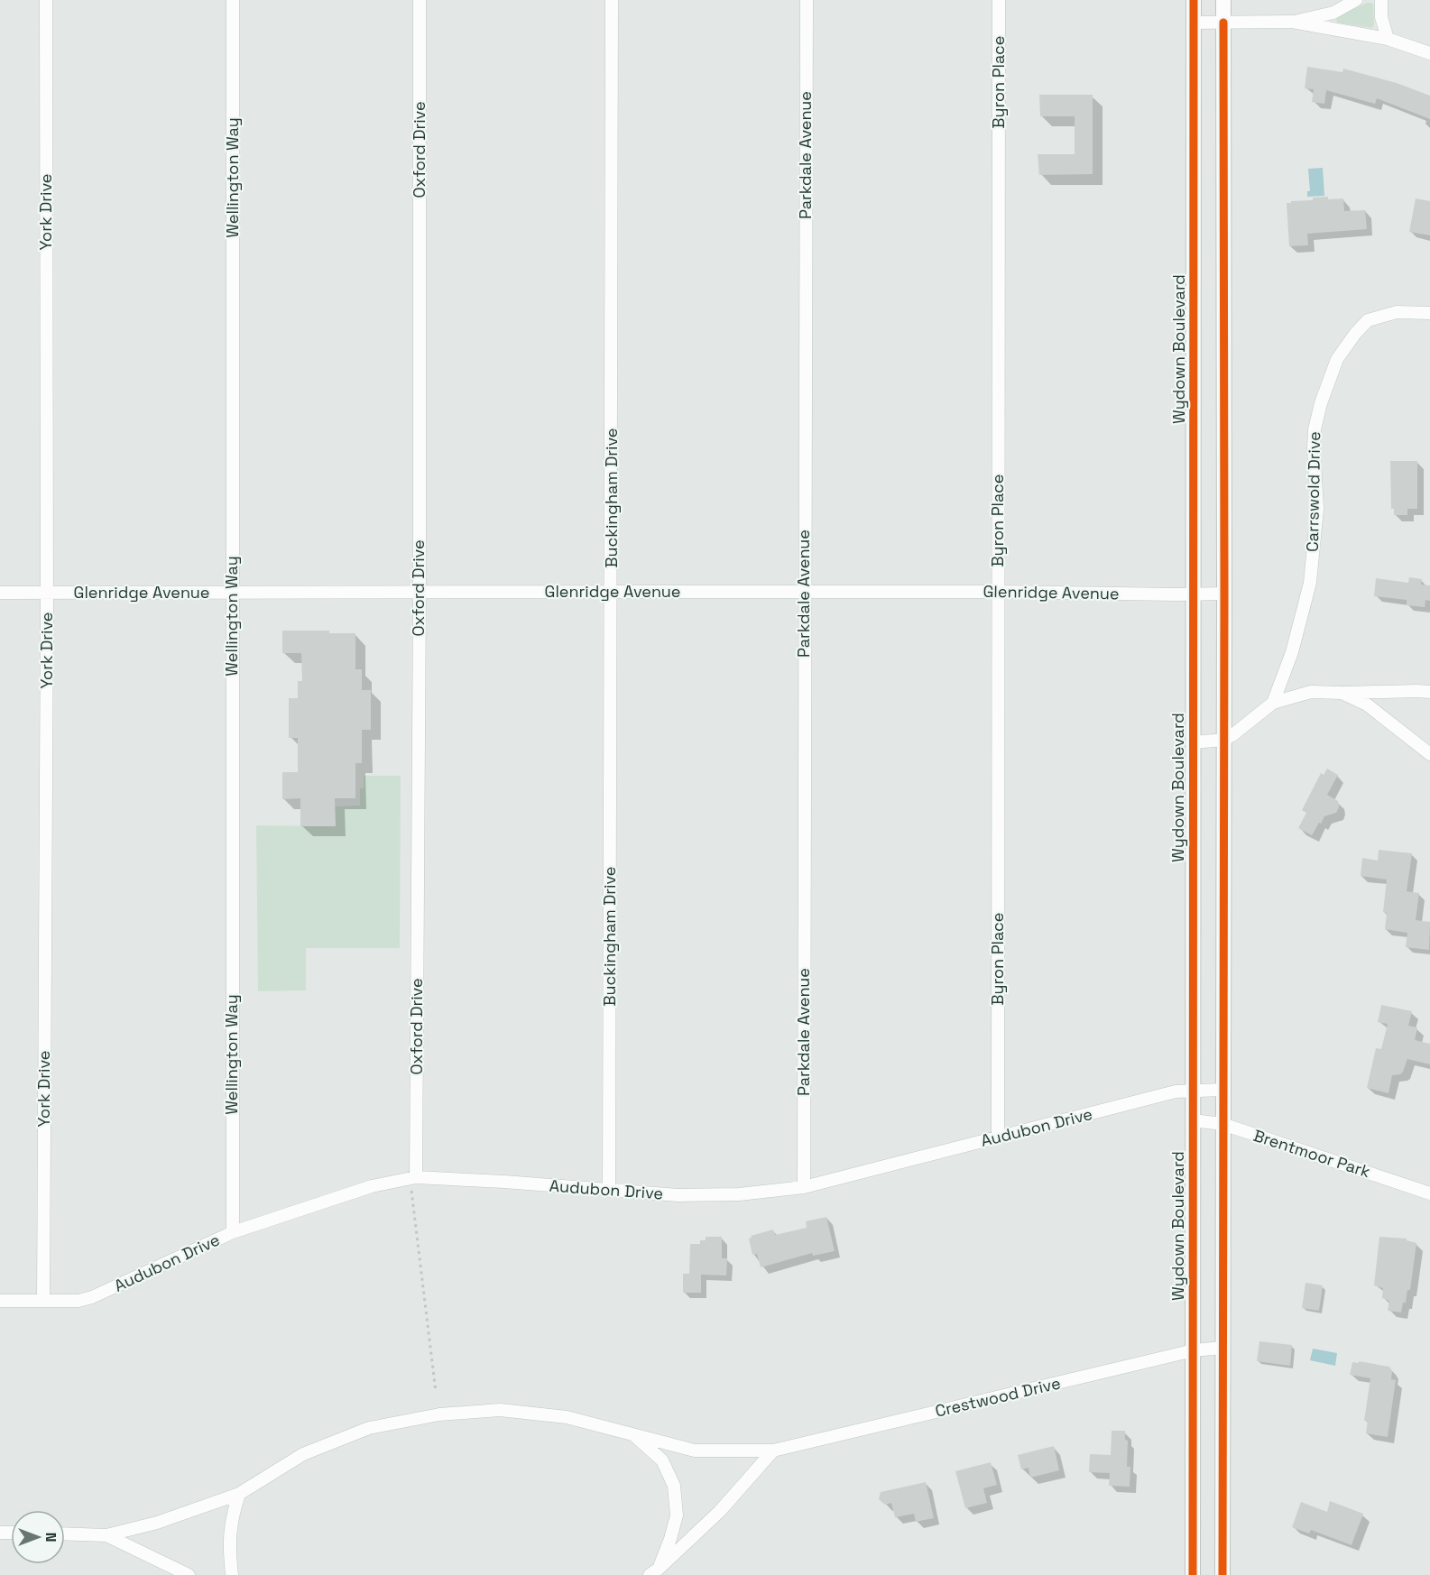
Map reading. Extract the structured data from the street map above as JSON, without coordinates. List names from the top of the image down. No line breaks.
{"streets":{"street":["Byron Place","Oxford Drive","Parkdale Avenue","Wellington Way","York Drive","Wydown Boulevard","Carrswold Drive","Buckingham Drive","Glenridge Avenue","Audubon Drive","Brentmoor Park","Crestwood Drive"]},"crossings":[["Byron Place","Glenridge Avenue"],["Byron Place","Audubon Drive"],["Oxford Drive","Glenridge Avenue"],["Oxford Drive","Audubon Drive"],["Parkdale Avenue","Glenridge Avenue"],["Parkdale Avenue","Audubon Drive"],["Wellington Way","Glenridge Avenue"],["Wellington Way","Audubon Drive"],["York Drive","Glenridge Avenue"],["York Drive","Audubon Drive"],["Wydown Boulevard","Glenridge Avenue"],["Wydown Boulevard","Audubon Drive"],["Wydown Boulevard","Brentmoor Park"],["Wydown Boulevard","Crestwood Drive"],["Buckingham Drive","Glenridge Avenue"],["Buckingham Drive","Audubon Drive"]],"north":"right"}
